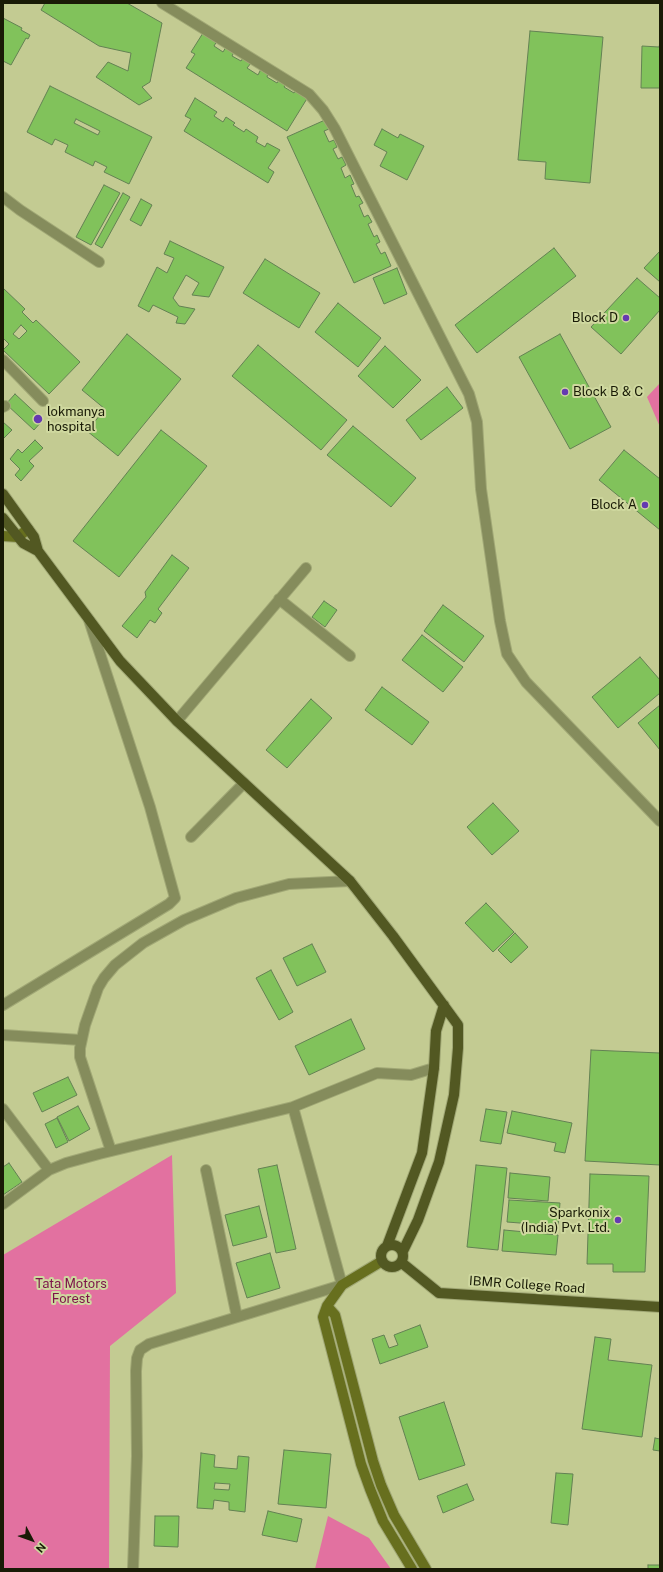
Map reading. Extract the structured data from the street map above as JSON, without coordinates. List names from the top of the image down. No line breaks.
{"streets":{"main road":["IBMR College Road"]},"parks":["Tata Motors Forest"],"places":["Block D","Block B & C","lokmanya hospital","Block A","Sparkonix (India) Pvt. Ltd."],"north":"bottom right"}
